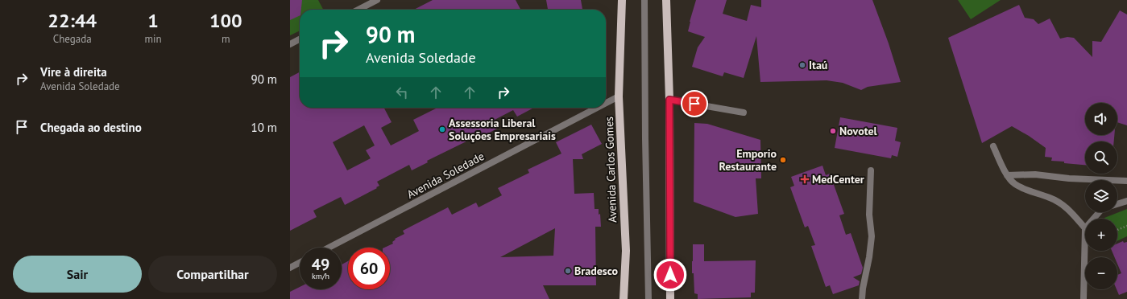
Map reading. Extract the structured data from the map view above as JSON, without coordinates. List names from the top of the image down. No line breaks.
{"streets":{"main road":["Avenida Carlos Gomes"],"street":["Avenida Soledade"]},"crossings":[["Avenida Carlos Gomes","Avenida Soledade"]],"places":{"other":["Itaú","Assessoria Liberal Soluções Empresariais","Novotel","Emporio Restaurante","Bradesco"],"health":["MedCenter"]},"page":{"eta":["22:44","Chegada","1","min","100","m"],"turn":["90 m","Avenida Soledade"],"list":[{"name":"Vire à direita","note":"Avenida Soledade","value":"90 m"},{"name":"Chegada ao destino","value":"10 m"}],"map_buttons":["+","−"],"speed":"49 km/h","limit":"60","buttons":["Sair","Compartilhar"]}}
